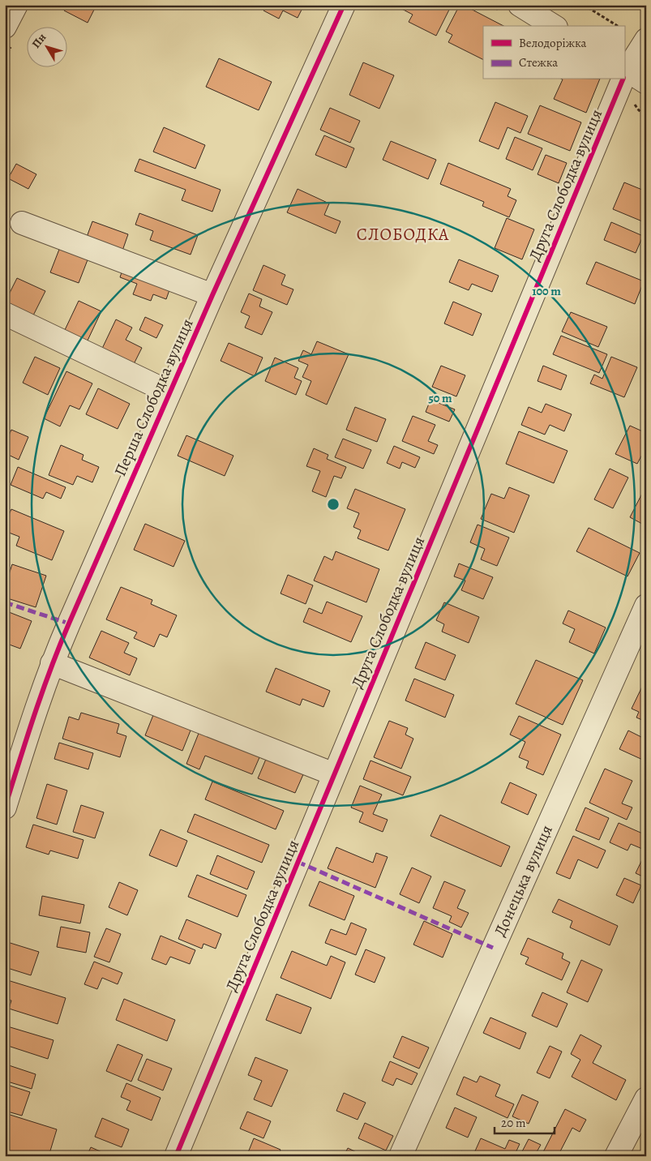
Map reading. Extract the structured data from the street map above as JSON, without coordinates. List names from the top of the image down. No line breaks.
{"streets":{"street":["Друга Слободка вулиця","Перша Слободка вулиця","Донецька вулиця"]},"districts":["СЛОБОДКА"],"legend":["Велодоріжка","Стежка"],"scale_bar":"20 m","north":"top left","rings":["100 m","50 m"]}
